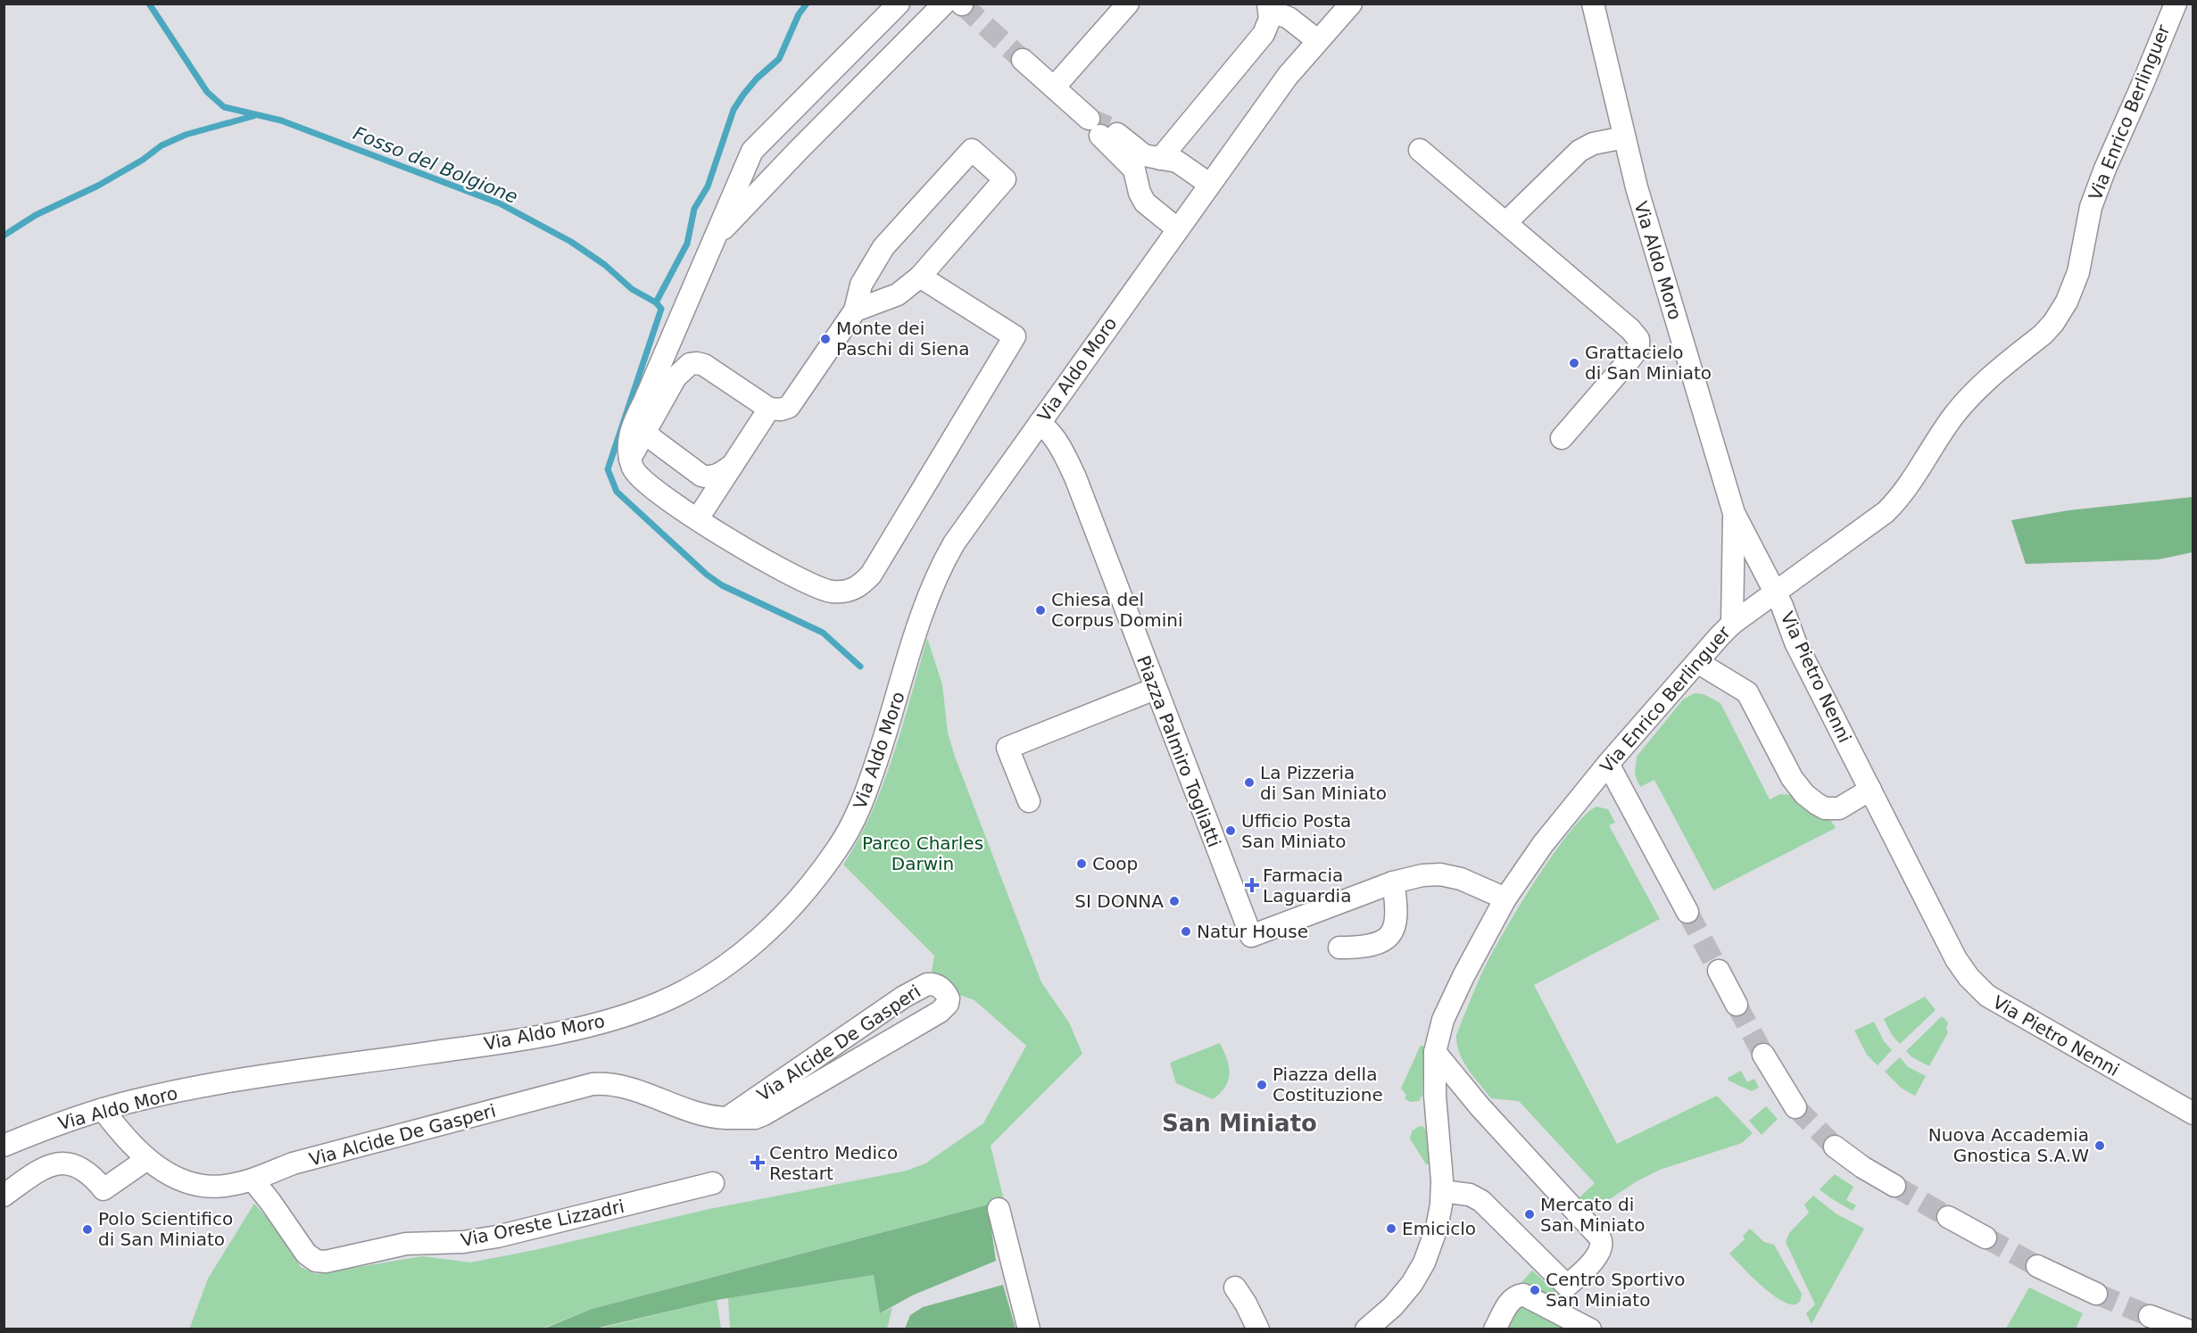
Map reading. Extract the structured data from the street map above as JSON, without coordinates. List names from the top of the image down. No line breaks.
{"streets":{"street":["Via Enrico Berlinguer","Via Aldo Moro","Via Pietro Nenni","Piazza Palmiro Togliatti","Via Alcide De Gasperi","Via Oreste Lizzadri"]},"crossings":[["Via Enrico Berlinguer","Via Aldo Moro"],["Via Enrico Berlinguer","Via Pietro Nenni"],["Via Aldo Moro","Via Pietro Nenni"],["Via Aldo Moro","Piazza Palmiro Togliatti"],["Via Aldo Moro","Via Alcide De Gasperi"],["Via Alcide De Gasperi","Via Oreste Lizzadri"]],"districts":["San Miniato"],"water":["Fosso del Bolgione"],"parks":["Parco Charles Darwin"],"places":{"other":["Monte dei Paschi di Siena","Grattacielo di San Miniato","Chiesa del Corpus Domini","La Pizzeria di San Miniato","Ufficio Posta San Miniato","Coop","SI DONNA","Natur House","Piazza della Costituzione","Nuova Accademia Gnostica S.A.W","Mercato di San Miniato","Emiciclo","Polo Scientifico di San Miniato","Centro Sportivo San Miniato"],"health":["Farmacia Laguardia","Centro Medico Restart"]}}
